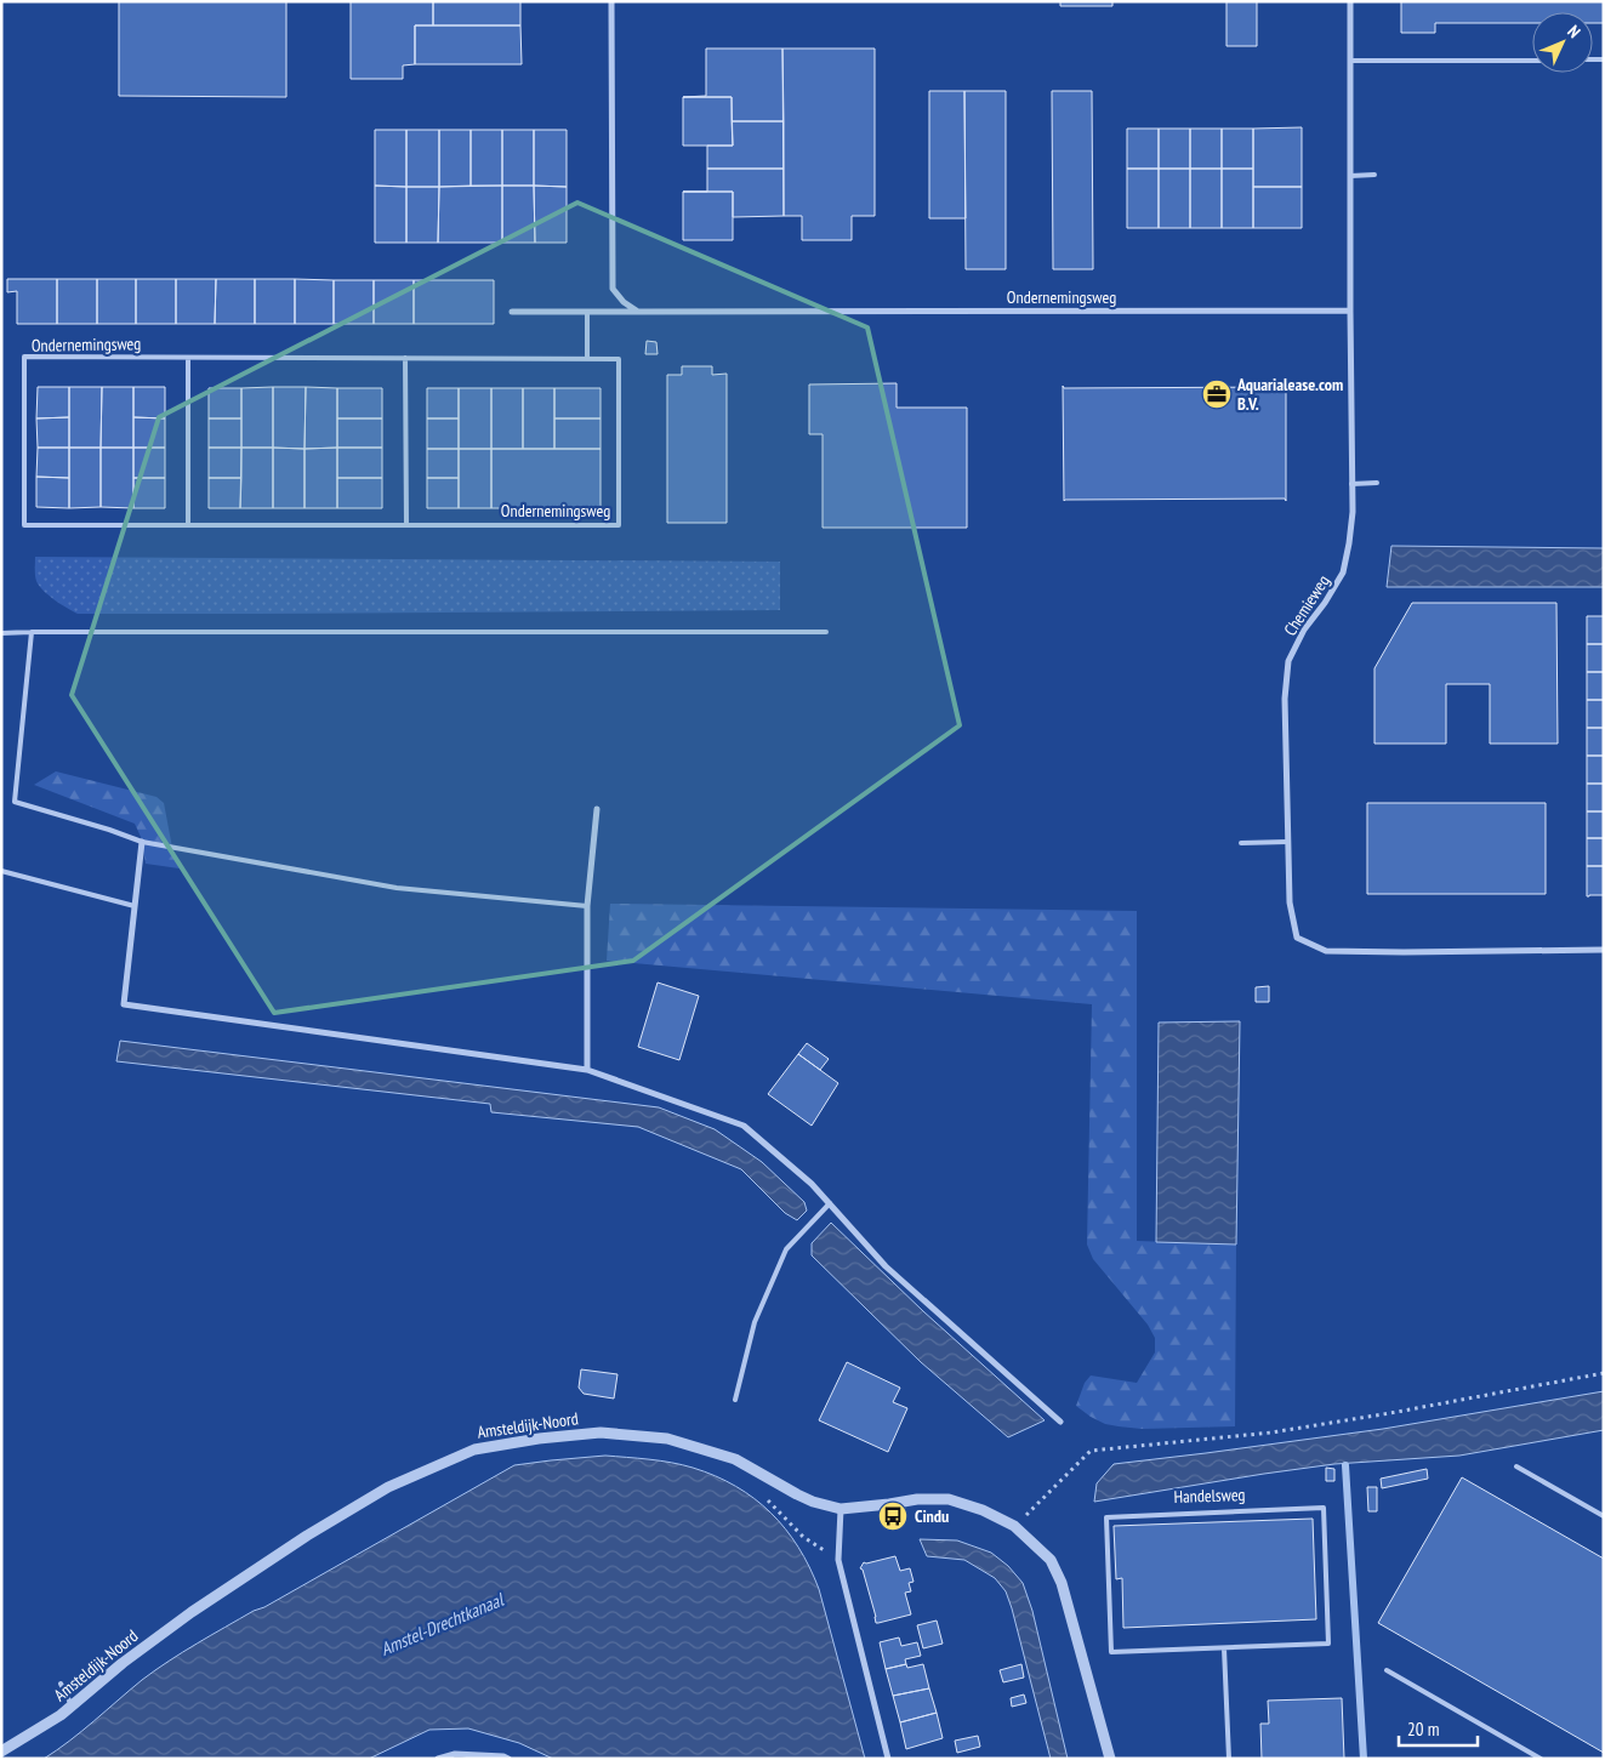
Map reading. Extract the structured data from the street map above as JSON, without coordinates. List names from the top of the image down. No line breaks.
{"streets":{"street":["Ondernemingsweg","Chemieweg","Amsteldijk-Noord"],"lane":["Handelsweg"]},"crossings":[["Ondernemingsweg","Chemieweg"]],"water":["Amstel-Drechtkanaal"],"places":{"office":["Aquarialease.com B.V."],"bus stop":["Cindu"]},"scale_bar":"20 m","north":"top right"}
